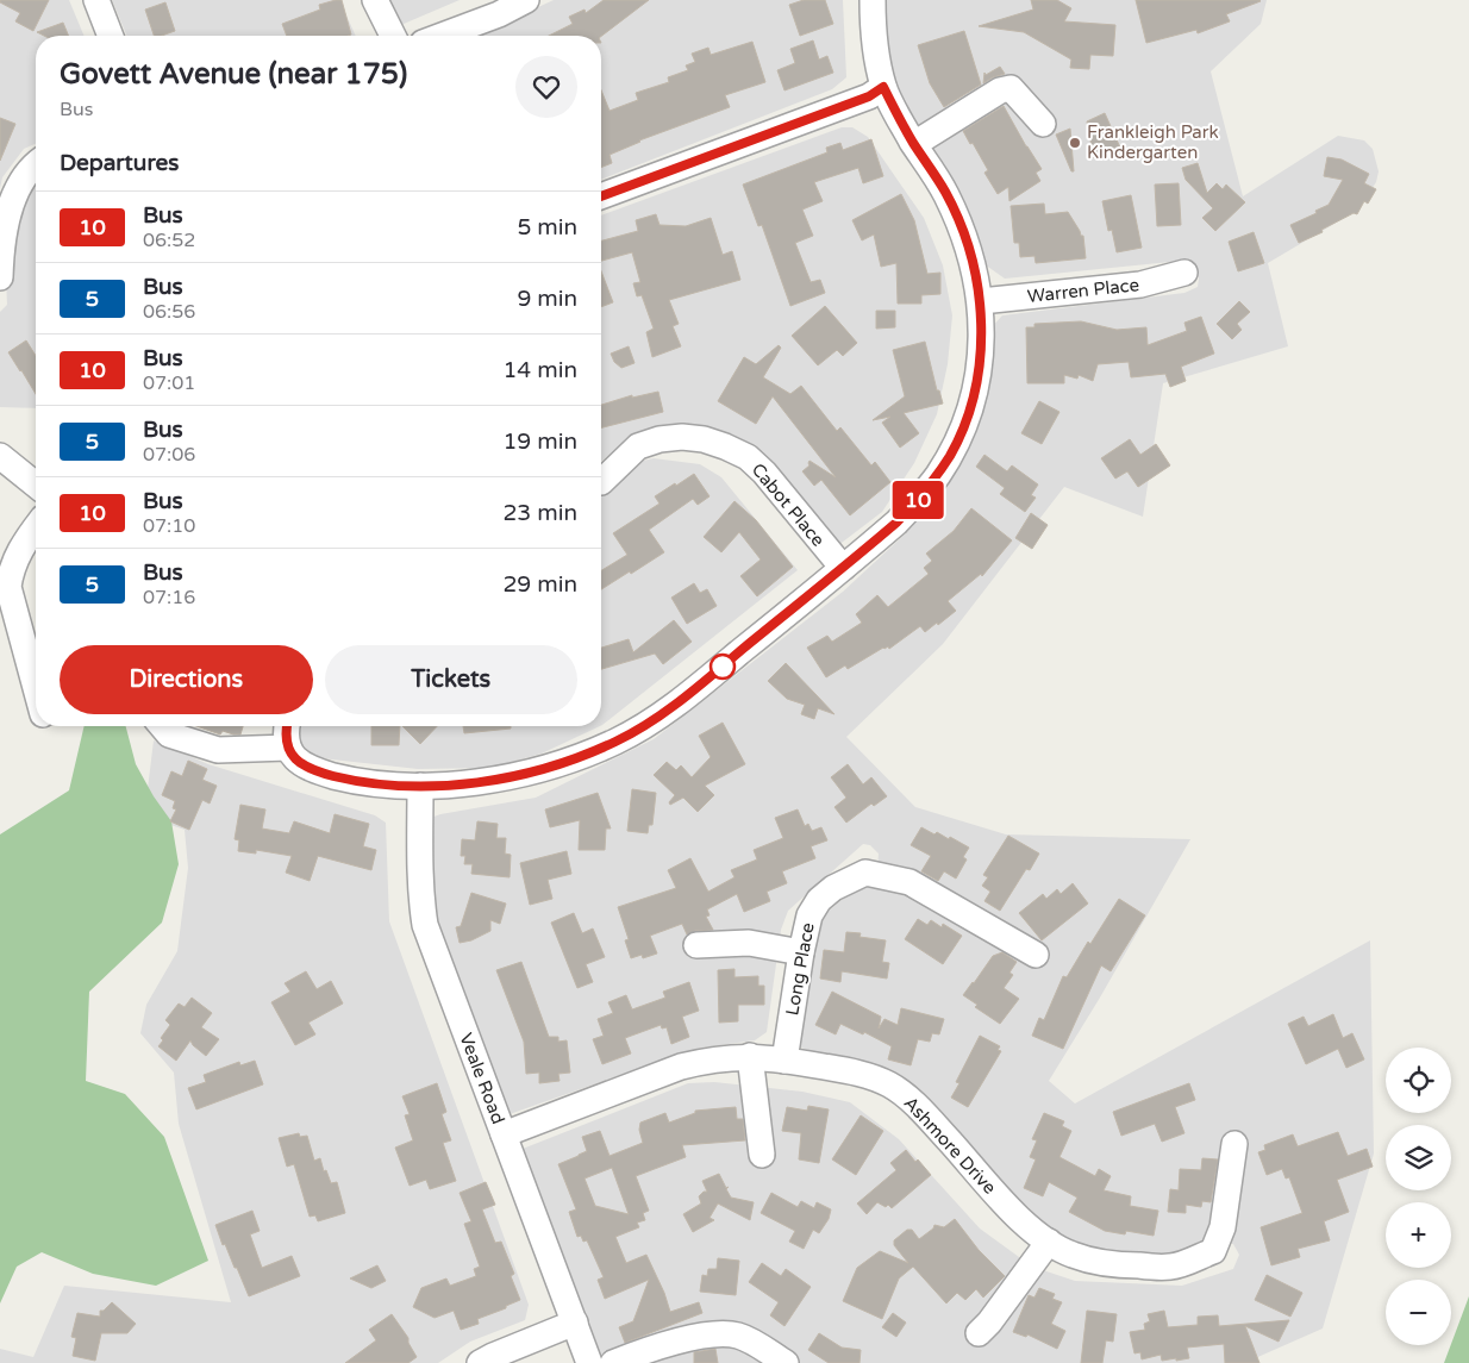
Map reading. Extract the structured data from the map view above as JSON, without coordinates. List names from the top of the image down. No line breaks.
{"streets":{"street":["Warren Place","Cabot Place","Long Place","Veale Road","Ashmore Drive"]},"crossings":[["Long Place","Ashmore Drive"],["Veale Road","Ashmore Drive"]],"places":["Frankleigh Park Kindergarten"],"lines":["bus line 10"],"page":{"on_map":"10","heading":[["Govett Avenue (near 175)","Bus"],"Departures"],"list":[{"mark":"10","name":"Bus","note":"06:52","value":"5 min"},{"mark":"5","name":"Bus","note":"06:56","value":"9 min"},{"mark":"10","name":"Bus","note":"07:01","value":"14 min"},{"mark":"5","name":"Bus","note":"07:06","value":"19 min"},{"mark":"10","name":"Bus","note":"07:10","value":"23 min"},{"mark":"5","name":"Bus","note":"07:16","value":"29 min"}],"buttons":["Directions","Tickets"],"map_buttons":["+","−"]}}
